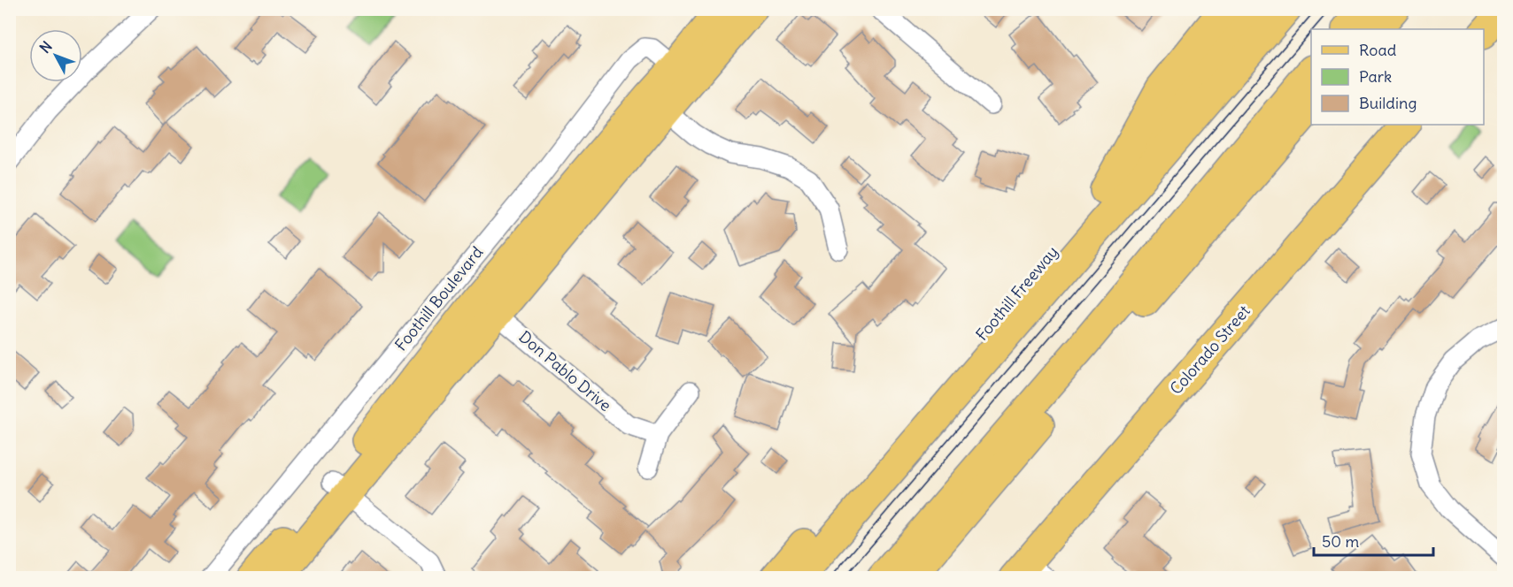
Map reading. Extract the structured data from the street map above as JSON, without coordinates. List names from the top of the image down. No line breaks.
{"streets":{"main road":["Foothill Freeway","Colorado Street"],"street":["Foothill Boulevard","Don Pablo Drive"]},"legend":["Road","Park","Building"],"scale_bar":"50 m","north":"top left"}
